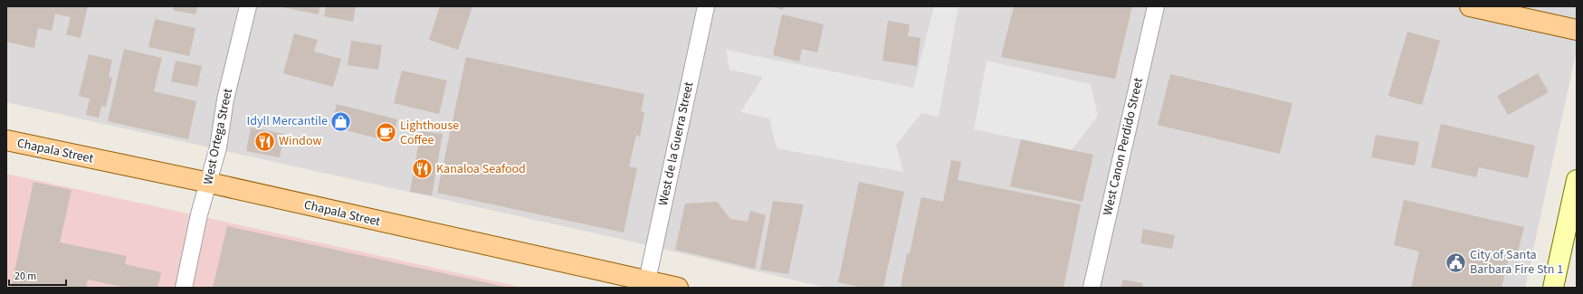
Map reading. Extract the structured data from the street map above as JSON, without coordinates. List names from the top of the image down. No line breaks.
{"streets":{"main road":["Chapala Street"],"street":["West Ortega Street","West de la Guerra Street","West Canon Perdido Street"]},"crossings":[["West Ortega Street","Chapala Street"],["West de la Guerra Street","Chapala Street"]],"places":{"shop":["Idyll Mercantile"],"cafe":["Lighthouse Coffee"],"restaurant":["Window","Kanaloa Seafood"],"public building":["City of Santa Barbara Fire Stn 1"]},"scale_bar":"20 m"}
